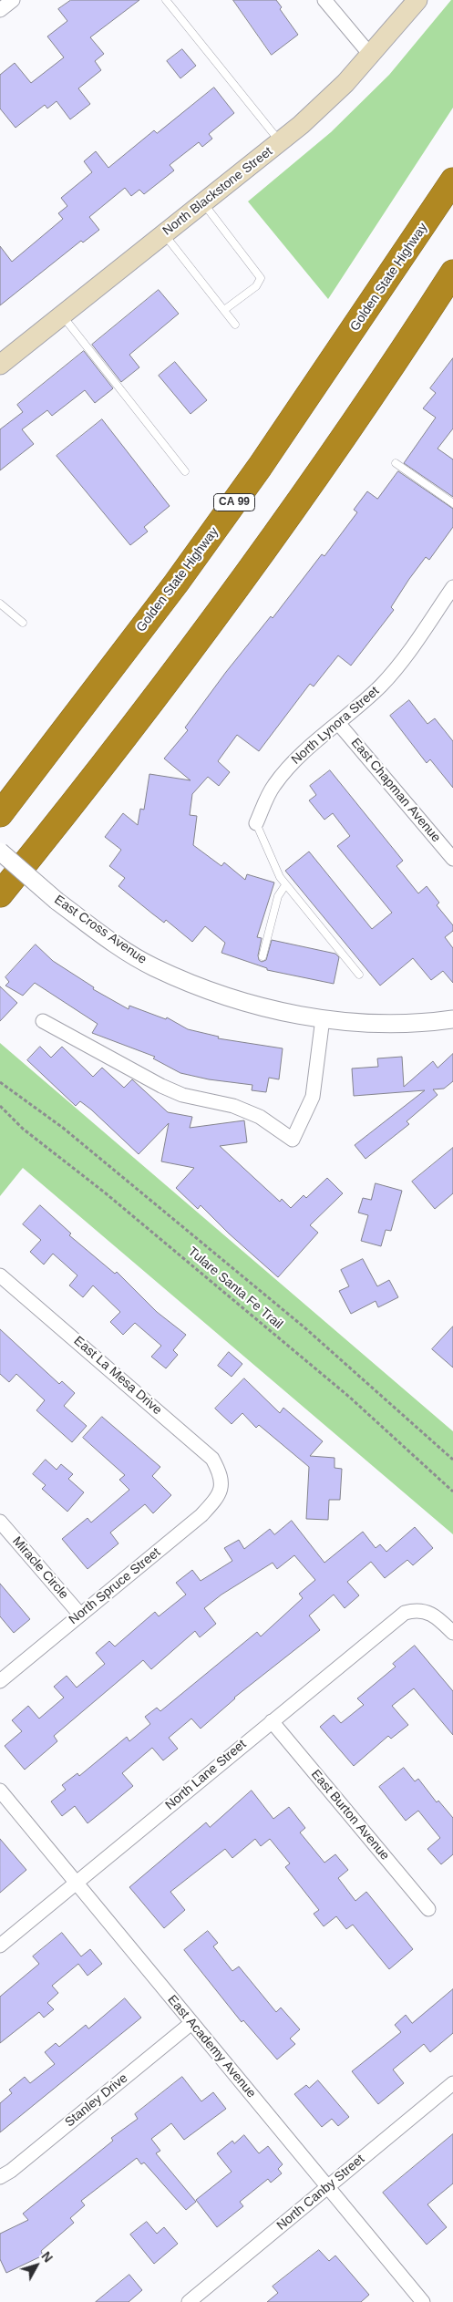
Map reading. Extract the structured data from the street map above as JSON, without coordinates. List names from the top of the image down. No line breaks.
{"streets":{"highway":["Golden State Highway","CA 99"],"main road":["North Blackstone Street"],"street":["North Lynora Street","East Chapman Avenue","East Cross Avenue","East La Mesa Drive","Miracle Circle","North Spruce Street","North Lane Street","East Burton Avenue","East Academy Avenue","Stanley Drive","North Canby Street"],"path":["Tulare Santa Fe Trail"]},"crossings":[["North Lynora Street","East Chapman Avenue"],["East La Mesa Drive","North Spruce Street"],["Miracle Circle","North Spruce Street"],["North Lane Street","East Burton Avenue"],["North Lane Street","East Academy Avenue"],["East Academy Avenue","Stanley Drive"],["East Academy Avenue","North Canby Street"]],"north":"top right"}
